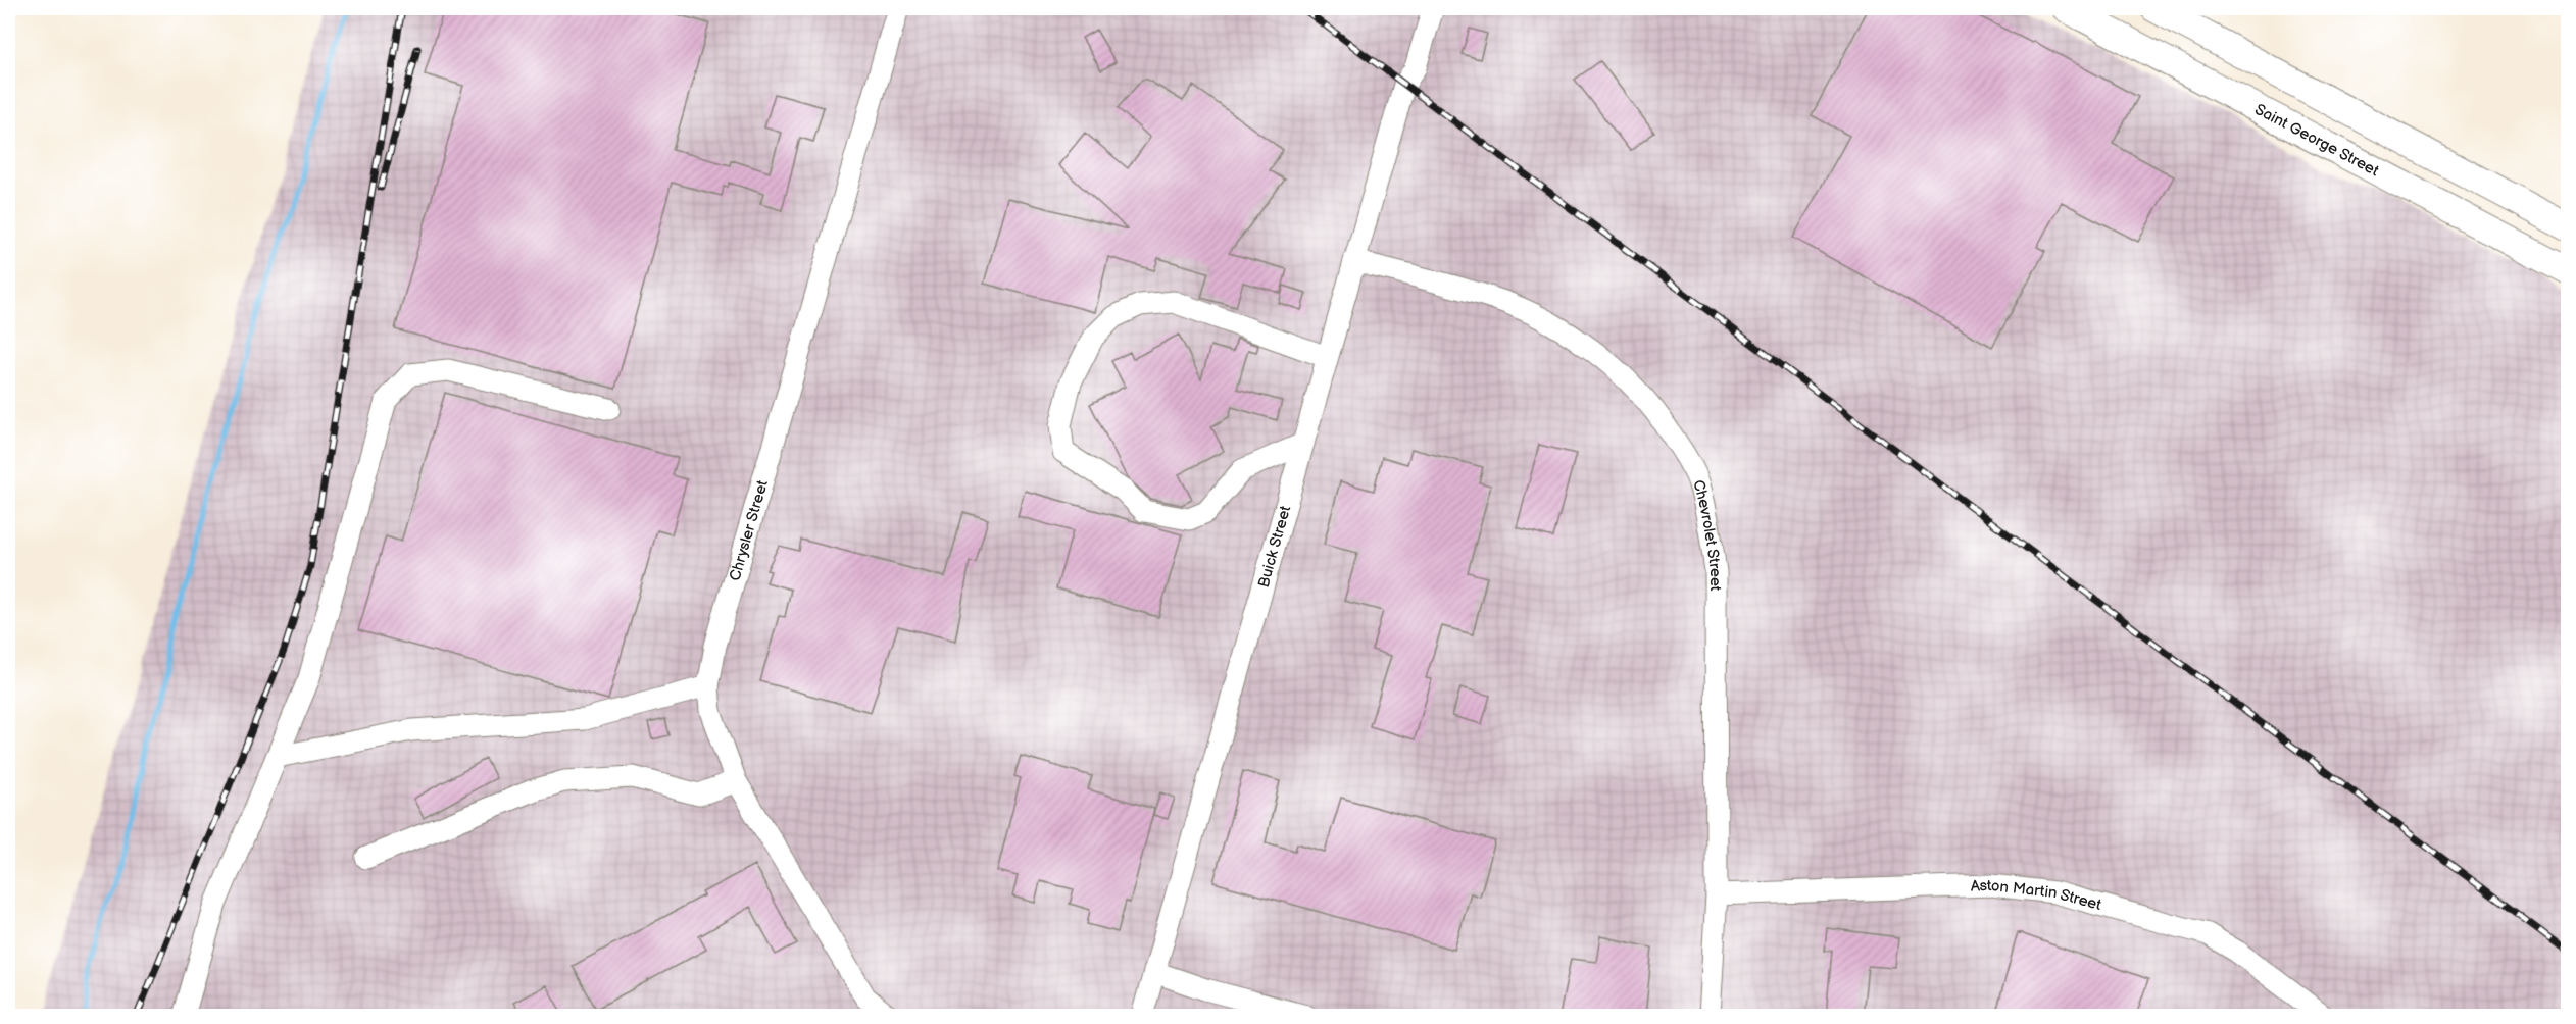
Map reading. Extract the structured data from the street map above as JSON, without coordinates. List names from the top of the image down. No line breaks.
{"streets":{"main road":["Saint George Street"],"lane":["Chrysler Street","Chevrolet Street","Buick Street","Aston Martin Street"]},"crossings":[["Chevrolet Street","Buick Street"],["Chevrolet Street","Aston Martin Street"]]}
